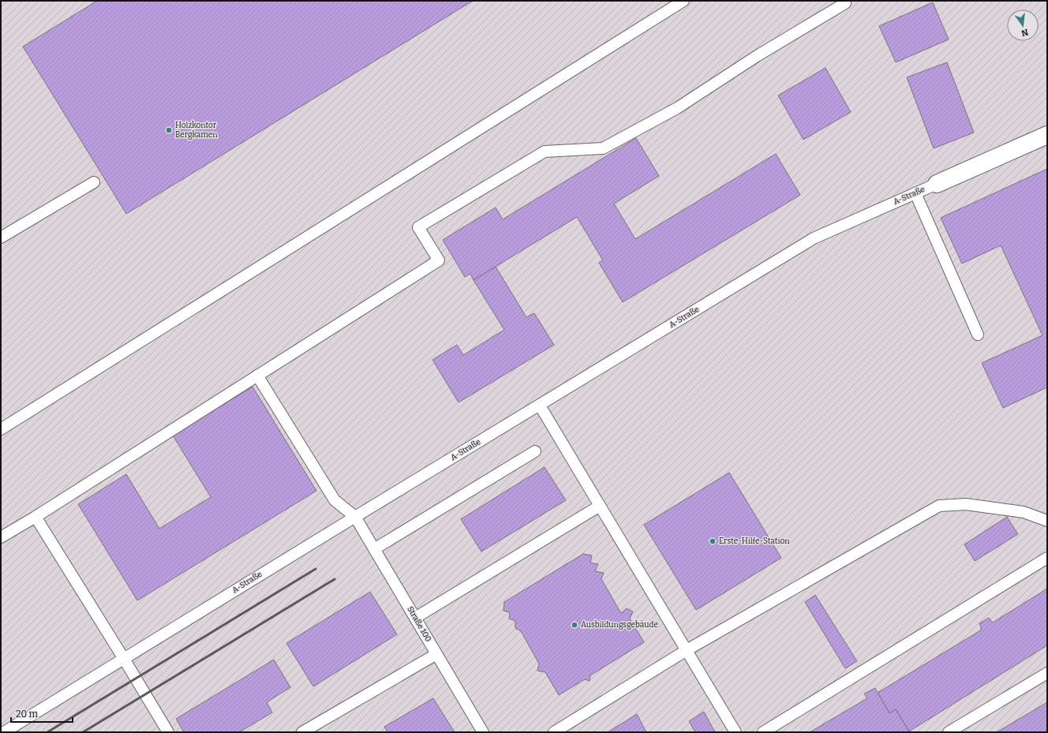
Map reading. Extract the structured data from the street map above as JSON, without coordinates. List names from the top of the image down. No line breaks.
{"streets":{"lane":["A-Straße","Straße 100"]},"crossings":[["A-Straße","Straße 100"]],"places":["Holzkontor Bergkamen","Erste-Hilfe-Station","Ausbildungsgebäude"],"scale_bar":"20 m","north":"bottom"}
